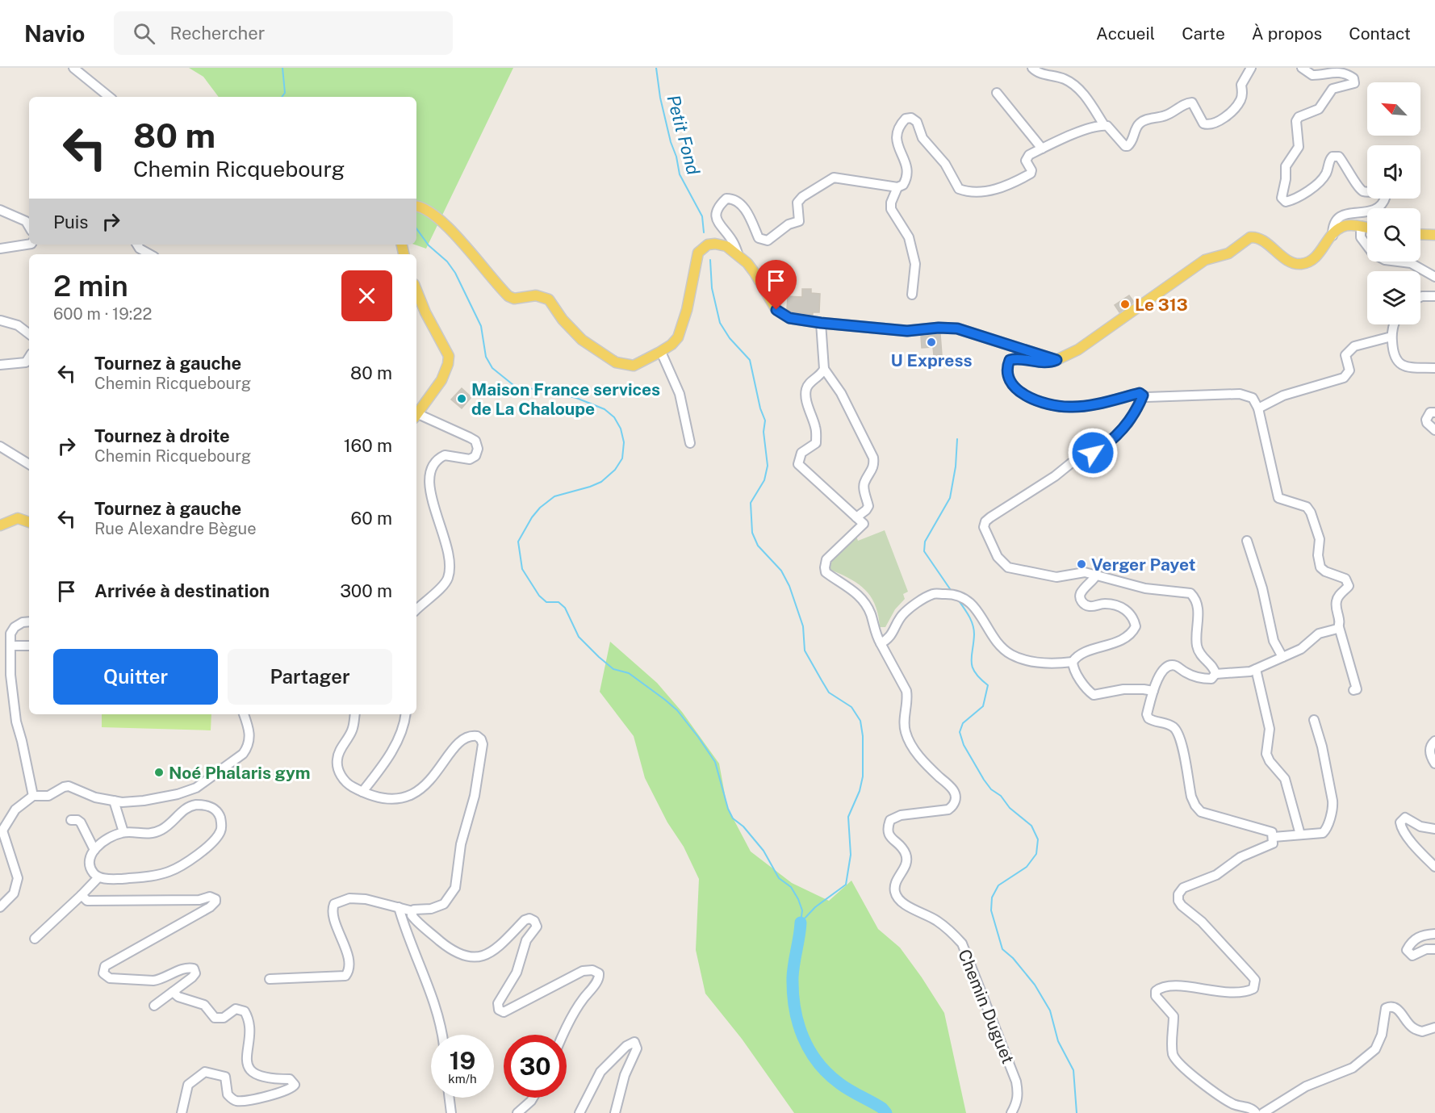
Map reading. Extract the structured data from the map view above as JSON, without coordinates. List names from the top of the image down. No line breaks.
{"streets":{"street":["Chemin Duguet"]},"water":["Petit Fond"],"places":["Le 313","U Express","Maison France services de La Chaloupe","Verger Payet","Noé Phalaris gym"],"north":"top left","page":{"header":"Navio","search":"Rechercher","nav":["Accueil","Carte","À propos","Contact"],"turn":["80 m","Chemin Ricquebourg"],"then":"Puis","heading":["2 min","600 m · 19:22"],"list":[{"name":"Tournez à gauche","note":"Chemin Ricquebourg","value":"80 m"},{"name":"Tournez à droite","note":"Chemin Ricquebourg","value":"160 m"},{"name":"Tournez à gauche","note":"Rue Alexandre Bègue","value":"60 m"},{"name":"Arrivée à destination","value":"300 m"}],"buttons":["Quitter","Partager"],"speed":"19 km/h","limit":"30"}}
